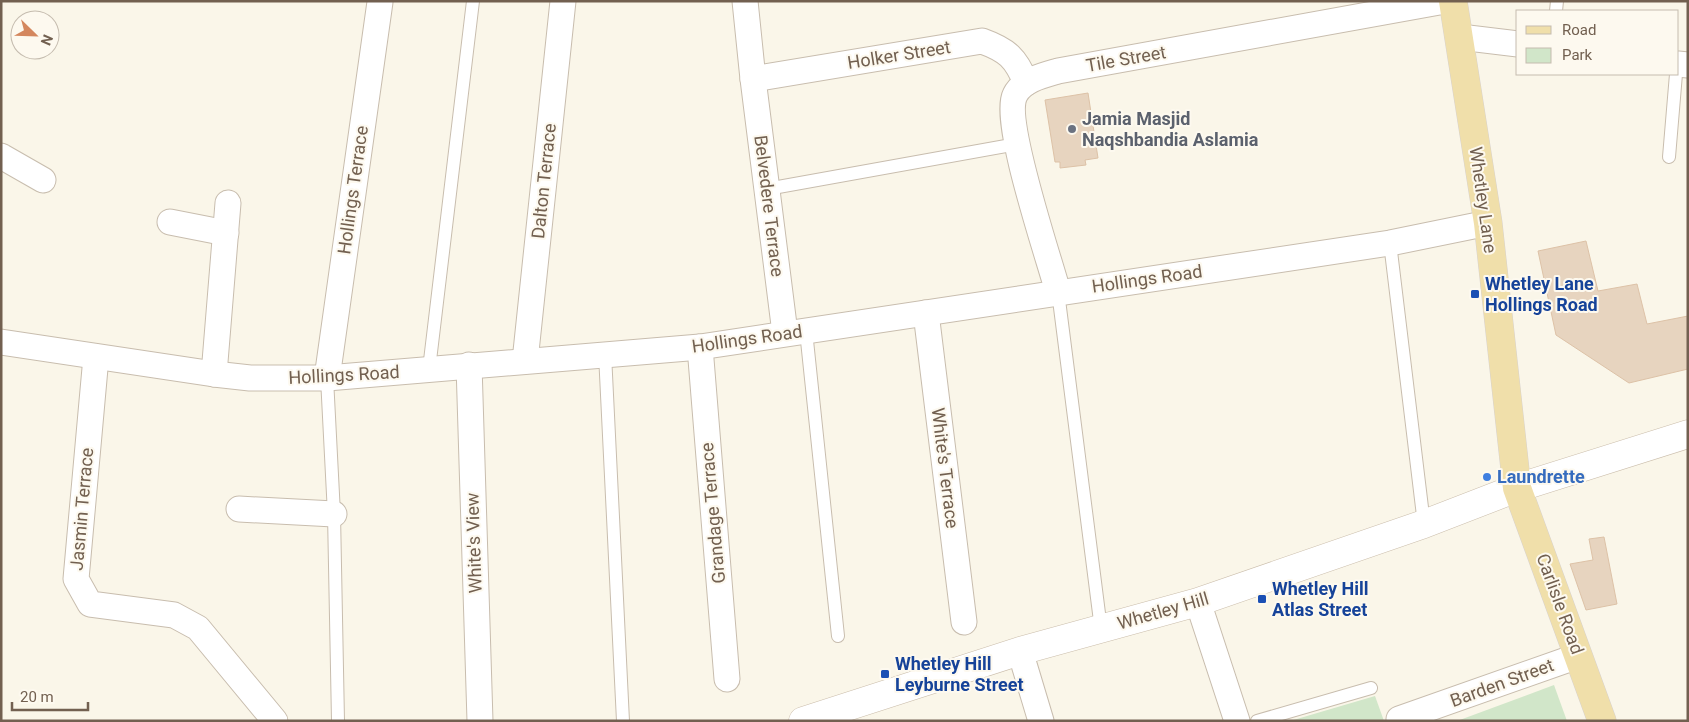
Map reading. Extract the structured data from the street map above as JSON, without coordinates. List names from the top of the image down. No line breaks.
{"streets":{"main road":["Whetley Lane","Carlisle Road","Whetley Hill"],"street":["Holker Street","Tile Street","Dalton Terrace","Hollings Terrace","Belvedere Terrace","Hollings Road","White's Terrace","Jasmin Terrace","Grandage Terrace","White's View","Barden Street"]},"crossings":[["Holker Street","Tile Street"],["Holker Street","Belvedere Terrace"],["Dalton Terrace","Hollings Road"],["Hollings Terrace","Hollings Road"],["Whetley Lane","Hollings Road"],["Whetley Lane","Carlisle Road"],["Whetley Lane","Whetley Hill"],["Belvedere Terrace","Hollings Road"],["Hollings Road","White's Terrace"],["Hollings Road","Jasmin Terrace"],["Hollings Road","Grandage Terrace"],["Hollings Road","White's View"],["Carlisle Road","Whetley Hill"],["Carlisle Road","Barden Street"]],"places":{"other":["Jamia Masjid Naqshbandia Aslamia","Laundrette"],"transit":["Whetley Lane Hollings Road","Whetley Hill Atlas Street","Whetley Hill Leyburne Street"]},"legend":["Road","Park"],"scale_bar":"20 m","north":"bottom right"}
